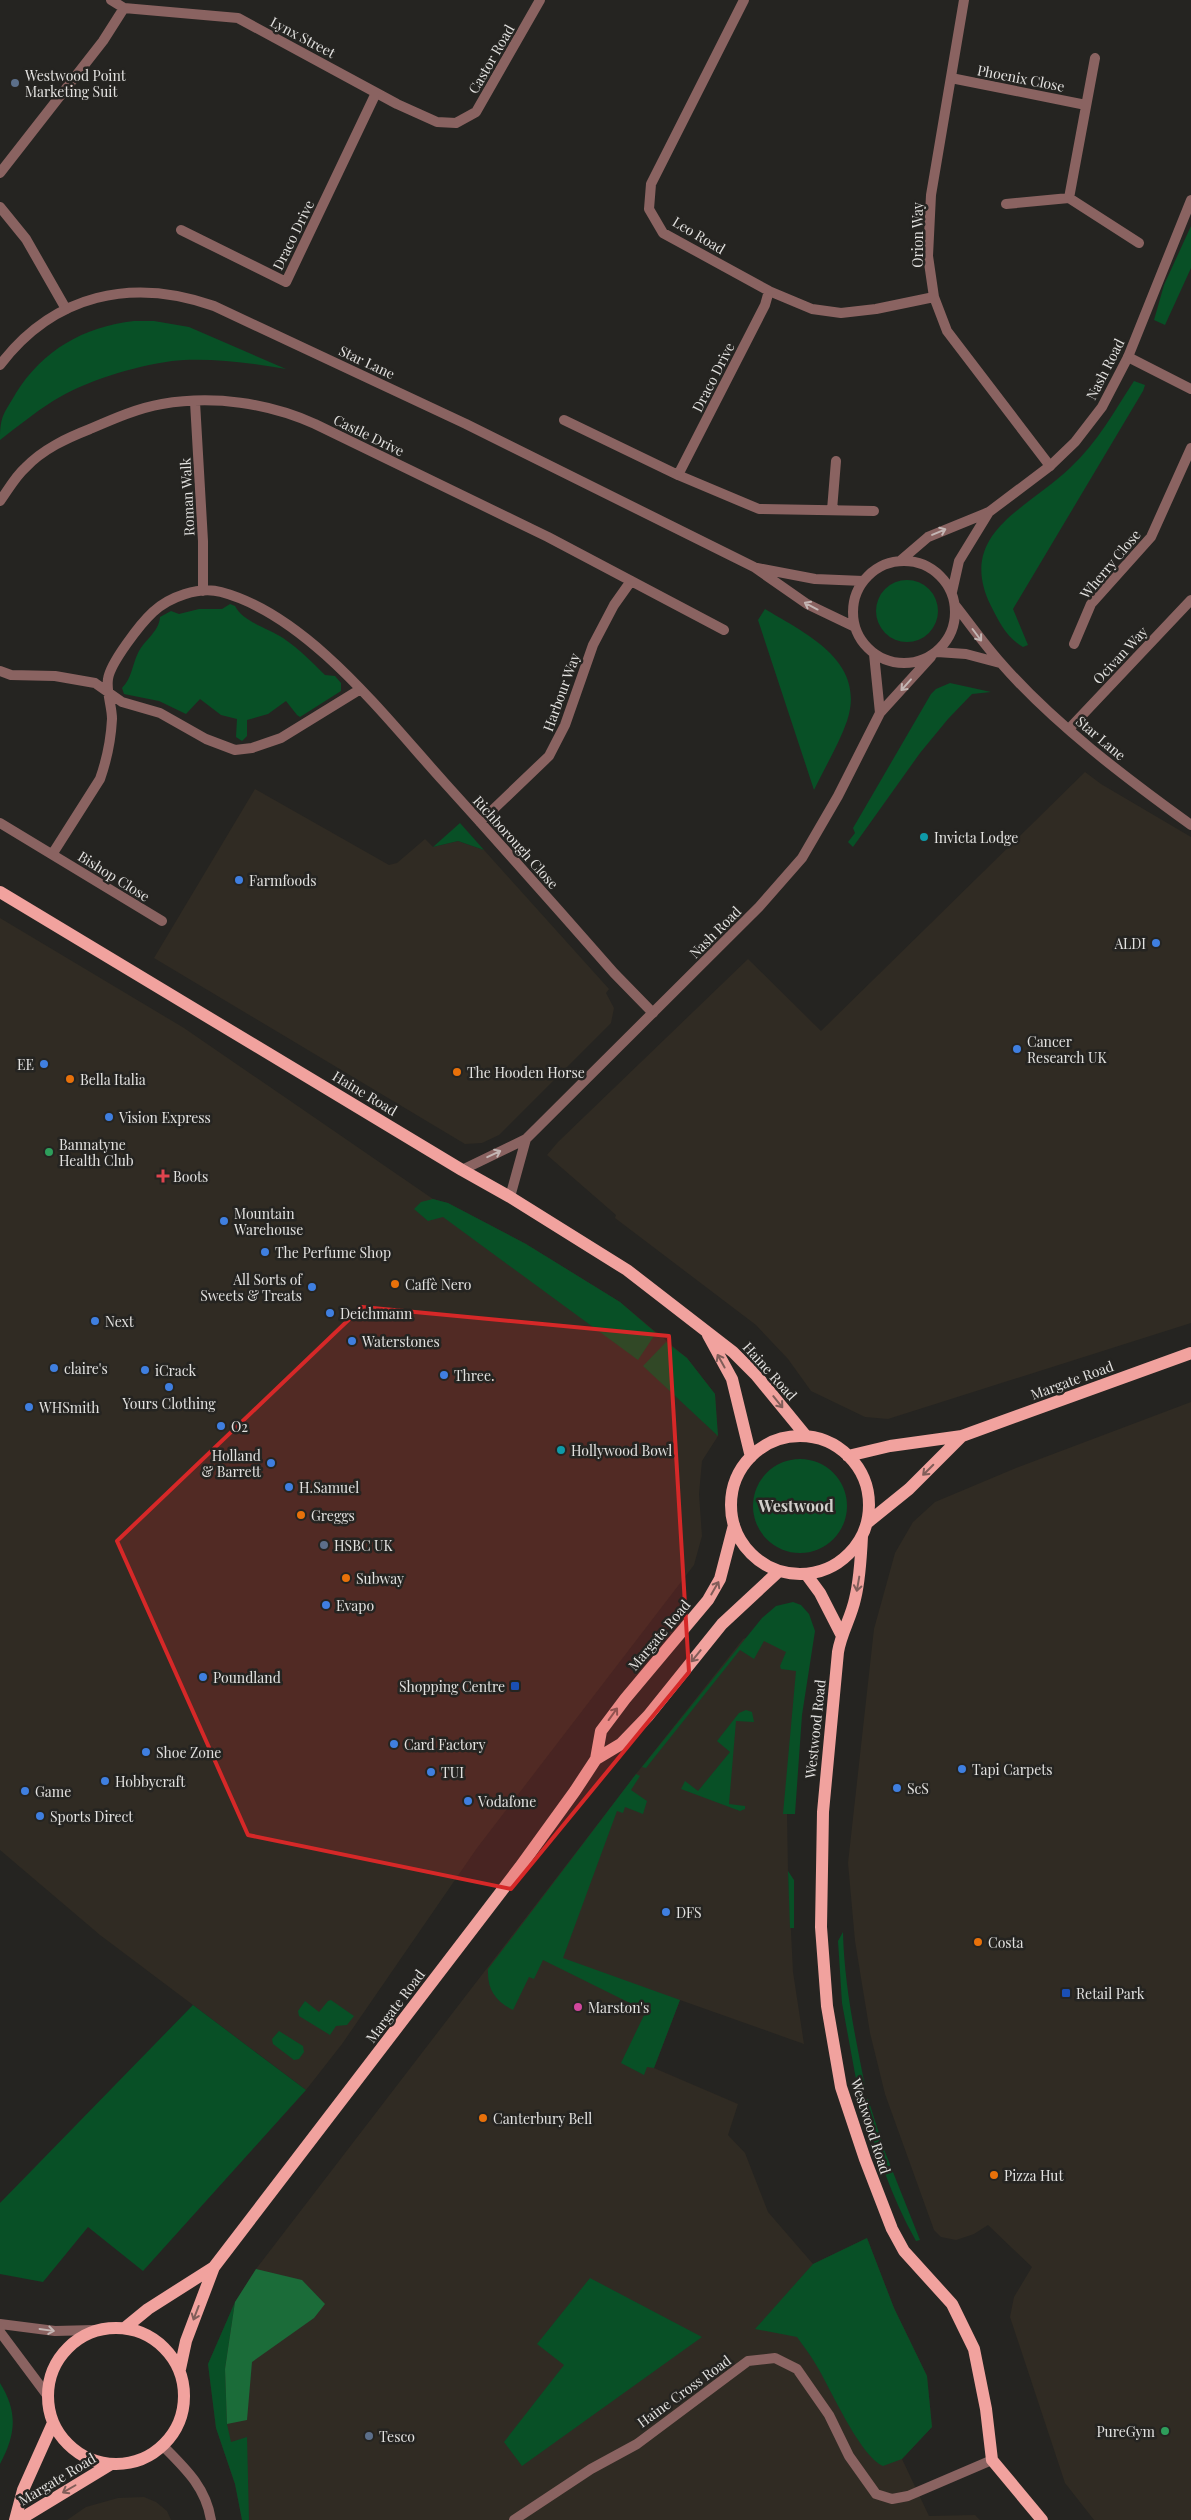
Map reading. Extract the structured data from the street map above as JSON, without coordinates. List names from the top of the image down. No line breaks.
{"streets":{"main road":["Haine Road","Margate Road","Westwood Road"],"street":["Lynx Street","Castor Road","Phoenix Close","Draco Drive","Leo Road","Orion Way","Star Lane","Nash Road","Castle Drive","Roman Walk","Wherry Close","Ocivan Way","Harbour Way","Richborough Close","Bishop Close","Haine Cross Road"]},"crossings":[["Lynx Street","Castor Road"],["Lynx Street","Draco Drive"],["Phoenix Close","Orion Way"],["Draco Drive","Leo Road"],["Leo Road","Orion Way"],["Orion Way","Nash Road"],["Star Lane","Nash Road"],["Star Lane","Ocivan Way"],["Nash Road","Richborough Close"],["Nash Road","Haine Road"],["Castle Drive","Roman Walk"],["Castle Drive","Harbour Way"],["Roman Walk","Richborough Close"],["Harbour Way","Richborough Close"],["Haine Road","Margate Road"],["Haine Road","Westwood Road"],["Margate Road","Westwood Road"],["Westwood Road","Haine Cross Road"]],"districts":["Westwood"],"places":{"other":["Westwood Point Marketing Suit","Invicta Lodge","Farmfoods","ALDI","Cancer Research UK","EE","The Hooden Horse","Bella Italia","Vision Express","Bannatyne Health Club","Mountain Warehouse","The Perfume Shop","Caffè Nero","All Sorts of Sweets & Treats","Deichmann","Next","Waterstones","claire's","iCrack","Three.","Yours Clothing","WHSmith","O2","Hollywood Bowl","Holland & Barrett","H.Samuel","Greggs","HSBC UK","Subway","Evapo","Poundland","Card Factory","Shoe Zone","Tapi Carpets","TUI","Hobbycraft","ScS","Game","Vodafone","Sports Direct","DFS","Costa","Marston's","Canterbury Bell","Pizza Hut","PureGym","Tesco"],"health":["Boots"],"transit":["Shopping Centre","Retail Park"]}}
